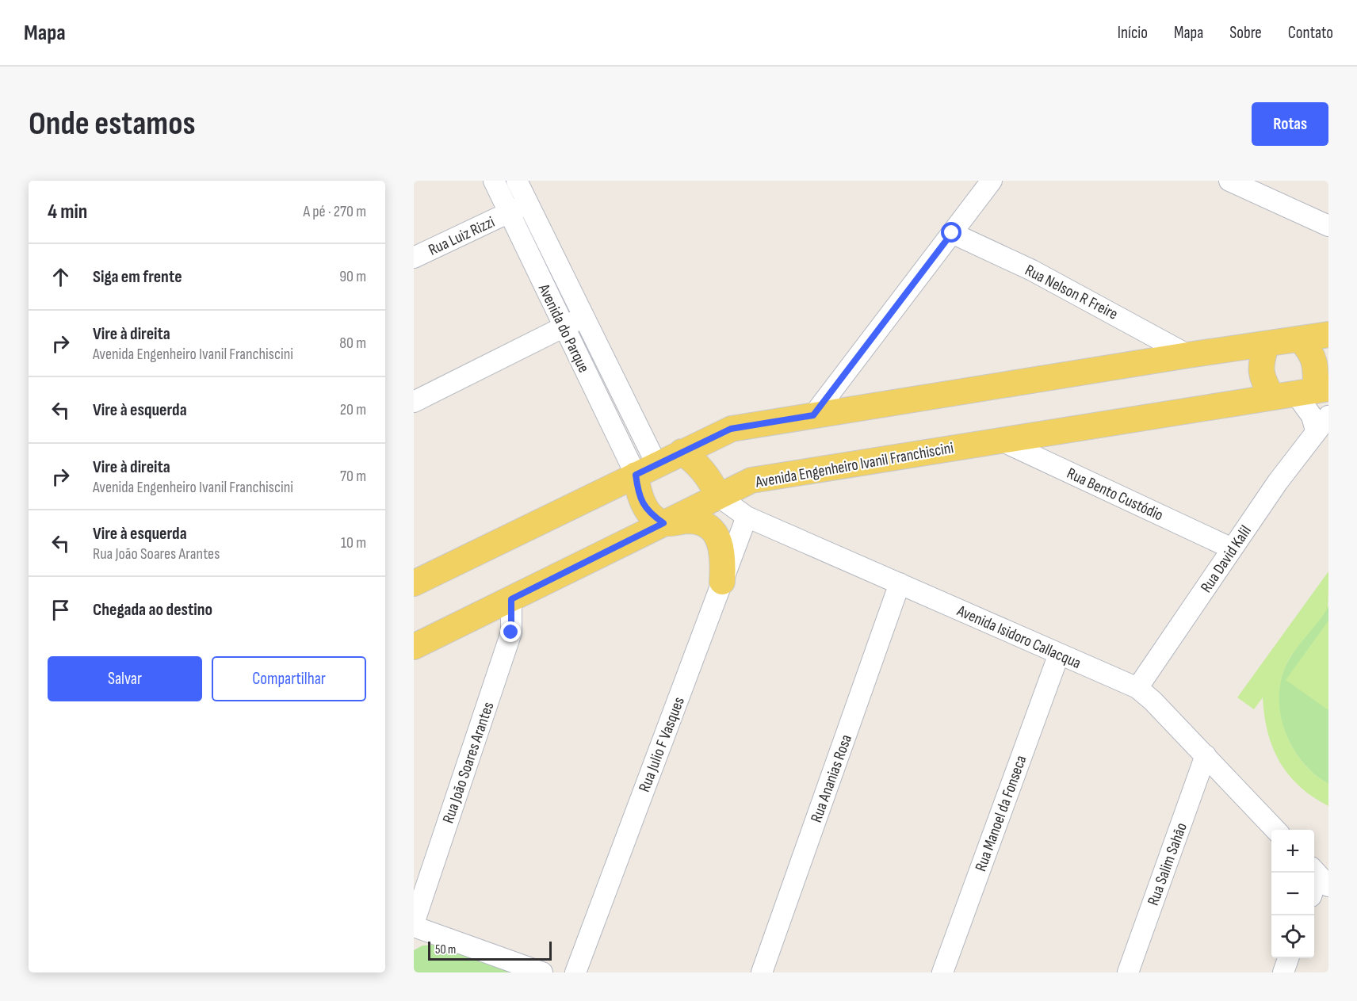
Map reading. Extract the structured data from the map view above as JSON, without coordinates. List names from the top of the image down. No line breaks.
{"streets":{"main road":["Avenida Engenheiro Ivanil Franchiscini"],"street":["Rua Luiz Rizzi","Rua Nelson R Freire","Avenida do Parque","Rua Bento Custódio","Rua David Kalil","Avenida Isidoro Callacqua","Rua Julio F Vasques","Rua João Soares Arantes","Rua Ananias Rosa","Rua Manoel da Fonseca","Rua Salim Sahão"]},"crossings":[["Rua Luiz Rizzi","Avenida do Parque"],["Avenida do Parque","Avenida Engenheiro Ivanil Franchiscini"],["Avenida do Parque","Avenida Isidoro Callacqua"],["Avenida Engenheiro Ivanil Franchiscini","Rua Bento Custódio"],["Avenida Engenheiro Ivanil Franchiscini","Rua David Kalil"],["Avenida Engenheiro Ivanil Franchiscini","Avenida Isidoro Callacqua"],["Avenida Engenheiro Ivanil Franchiscini","Rua João Soares Arantes"],["Rua Bento Custódio","Rua David Kalil"],["Rua David Kalil","Avenida Isidoro Callacqua"],["Avenida Isidoro Callacqua","Rua Julio F Vasques"],["Avenida Isidoro Callacqua","Rua Ananias Rosa"],["Avenida Isidoro Callacqua","Rua Manoel da Fonseca"],["Avenida Isidoro Callacqua","Rua Salim Sahão"]],"scale_bar":"50 m","page":{"header":"Mapa","nav":["Início","Mapa","Sobre","Contato"],"buttons":["Rotas",["Salvar","Compartilhar"]],"title":"Onde estamos","heading":["4 min","A pé · 270 m"],"list":[["Siga em frente","90 m"],["Vire à direita","Avenida Engenheiro Ivanil Franchiscini","80 m"],["Vire à esquerda","20 m"],["Vire à direita","Avenida Engenheiro Ivanil Franchiscini","70 m"],["Vire à esquerda","Rua João Soares Arantes","10 m"],"Chegada ao destino"],"map_buttons":["+","−"],"scale":"50 m"}}
